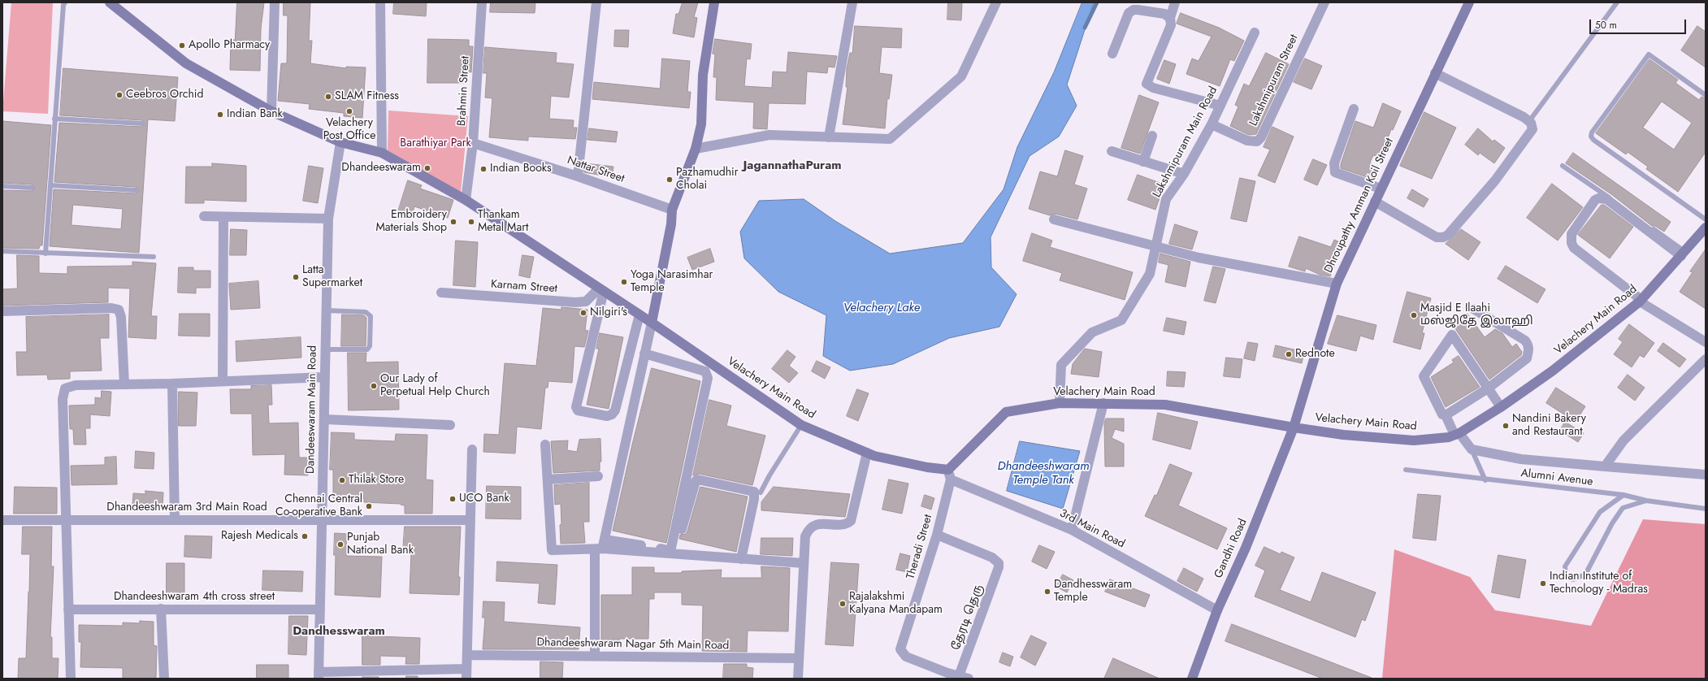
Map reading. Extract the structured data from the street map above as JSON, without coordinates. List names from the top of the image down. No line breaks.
{"streets":{"main road":["Dhroupathy Amman Koil Street","Velachery Main Road","Gandhi Road"],"street":["Lakshmipuram Street","Brahmin Street","Lakshmipuram Main Road","Nattar Street","Karnam Street","Dandeeswaram Main Road","Dhandeeshwaram 3rd Main Road","3rd Main Road","Theradi Street","Dhandeeshwaram 4th cross street","தேரடி தெரு","Dhandeeshwaram Nagar 5th Main Road"],"lane":["Alumni Avenue"]},"crossings":[["Lakshmipuram Street","Lakshmipuram Main Road"],["Brahmin Street","Nattar Street"],["Brahmin Street","Velachery Main Road"],["Lakshmipuram Main Road","Velachery Main Road"],["Dhroupathy Amman Koil Street","Velachery Main Road"],["Dhroupathy Amman Koil Street","Gandhi Road"],["Karnam Street","Velachery Main Road"],["Velachery Main Road","Dandeeswaram Main Road"],["Velachery Main Road","Theradi Street"],["Velachery Main Road","Gandhi Road"],["Dandeeswaram Main Road","Dhandeeshwaram 3rd Main Road"],["Dandeeswaram Main Road","Dhandeeshwaram 4th cross street"],["3rd Main Road","Theradi Street"],["3rd Main Road","Gandhi Road"],["Theradi Street","தேரடி தெரு"]],"districts":["JagannathaPuram","Dandhesswaram"],"water":["Velachery Lake","Dhandeeshwaram Temple Tank"],"parks":["Barathiyar Park"],"places":["Apollo Pharmacy","Ceebros Orchid","SLAM Fitness","Velachery Post Office","Indian Bank","Dhandeeswaram","Indian Books","Pazhamudhir Cholai","Embroidery Materials Shop","Thankam Metal Mart","Latta Supermarket","Yoga Narasimhar Temple","Nilgiri's","Masjid E Ilaahi மஸ்ஜிதே இலாஹி","Rednote","Our Lady of Perpetual Help Church","Nandini Bakery and Restaurant","Thilak Store","UCO Bank","Chennai Central Co-operative Bank","Rajesh Medicals","Punjab National Bank","Indian Institute of Technology - Madras","Dandhesswaram Temple","Rajalakshmi Kalyana Mandapam"],"scale_bar":"50 m"}
